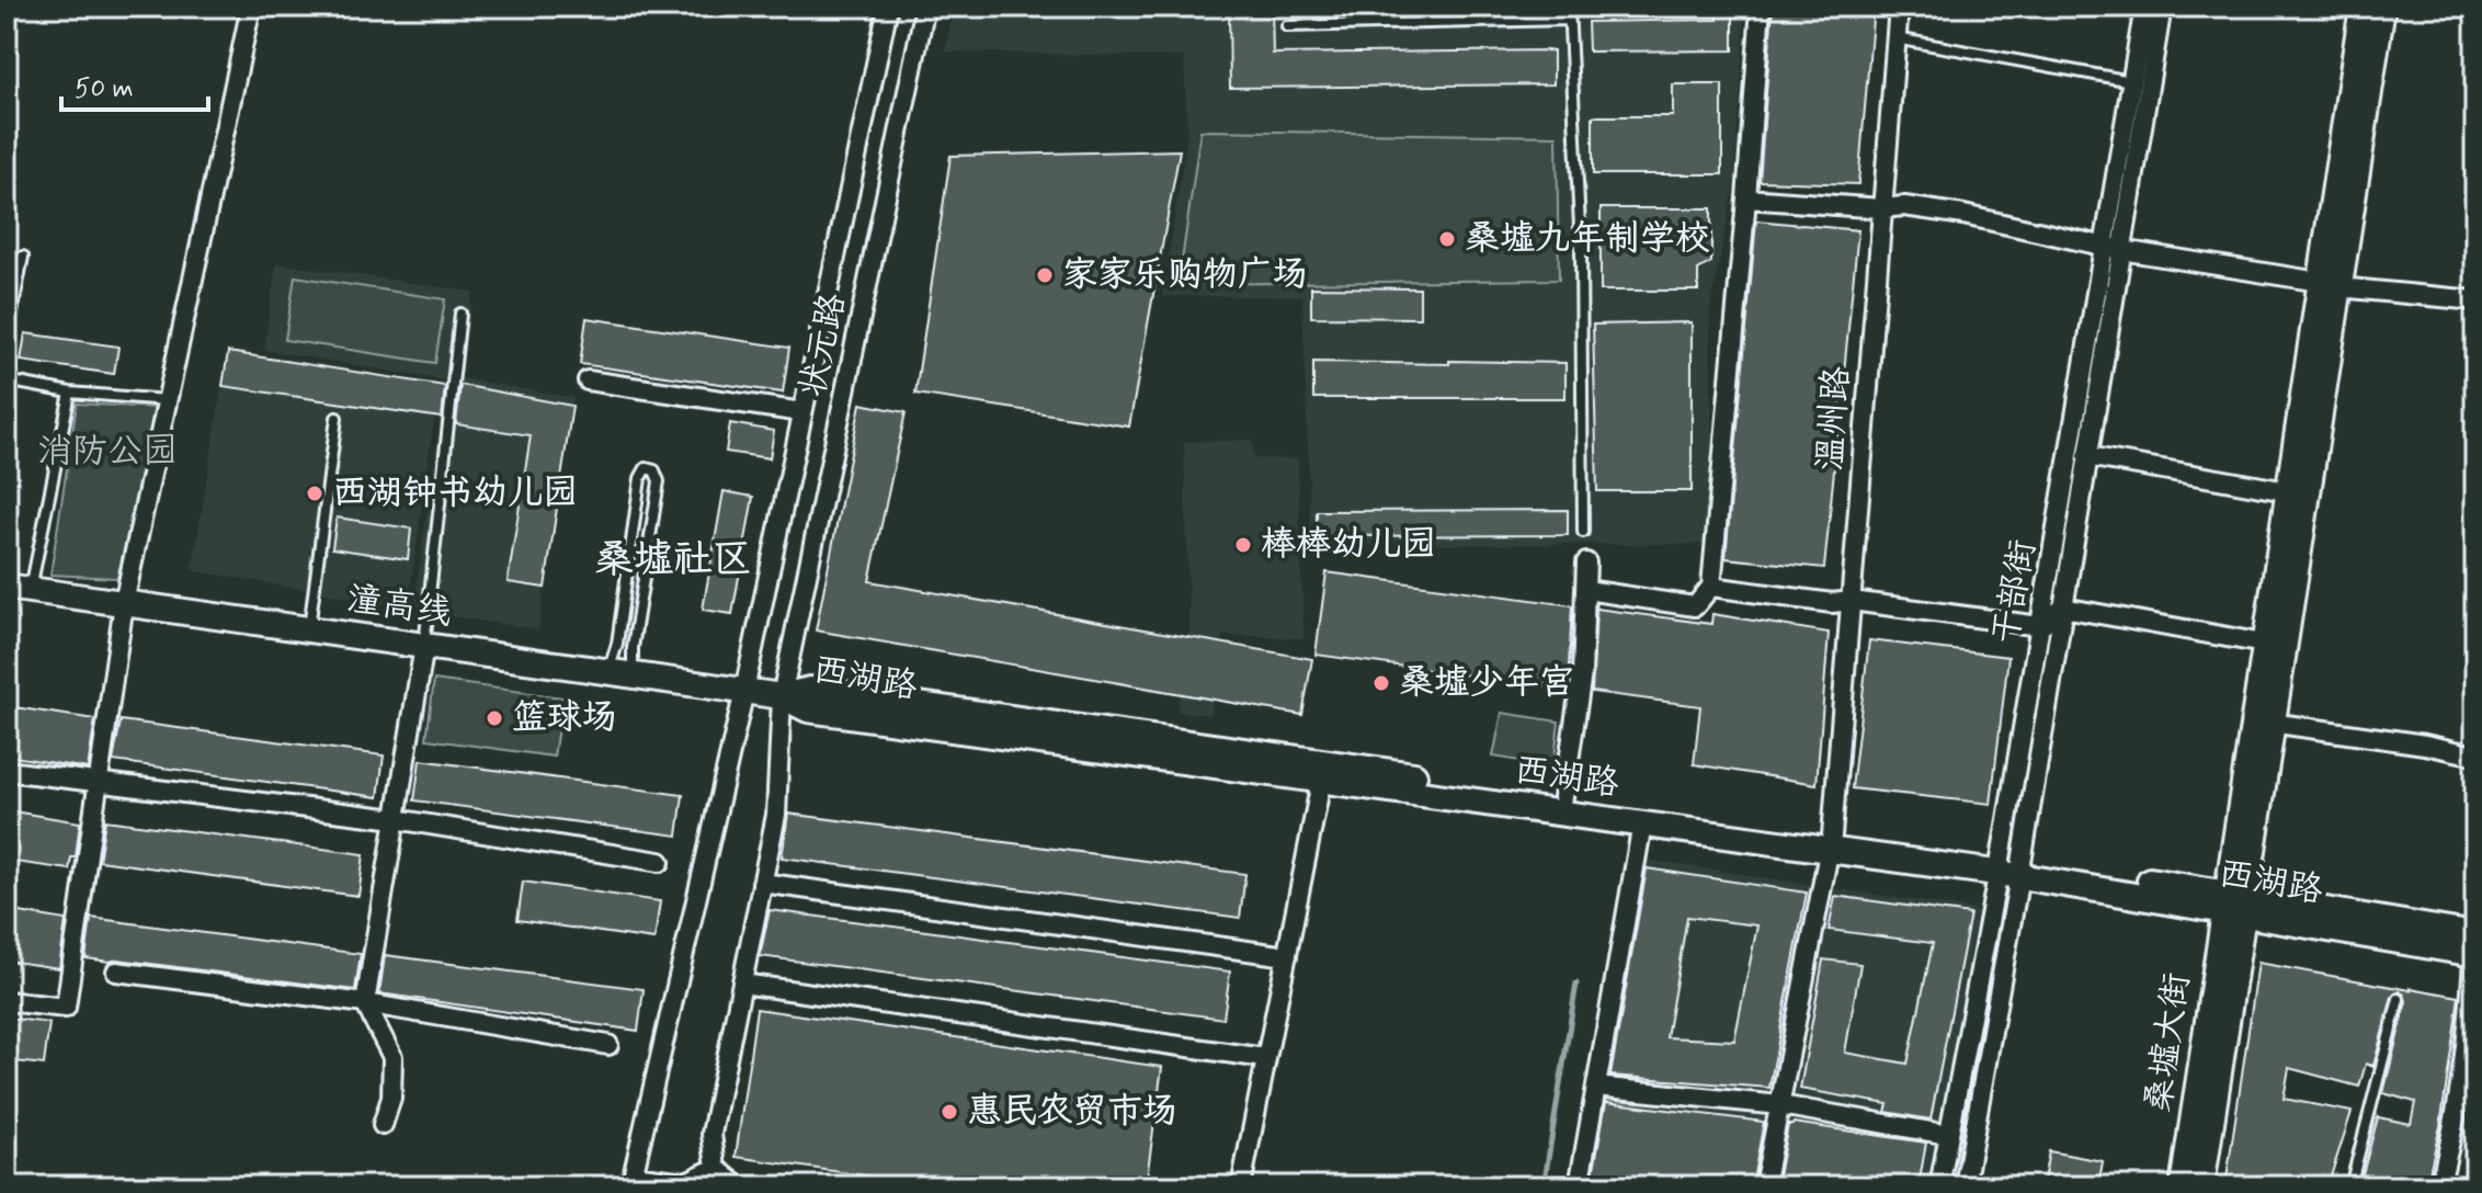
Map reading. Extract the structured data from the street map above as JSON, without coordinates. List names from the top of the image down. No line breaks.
{"streets":{"main road":["潼高线","西湖路","桑墟大街"],"street":["状元路","温州路","干部街"]},"crossings":[["状元路","潼高线"],["状元路","西湖路"],["温州路","西湖路"],["干部街","西湖路"],["潼高线","西湖路"],["西湖路","桑墟大街"]],"districts":["桑墟社区"],"parks":["消防公园"],"places":["桑墟九年制学校","家家乐购物广场","西湖钟书幼儿园","棒棒幼儿园","桑墟少年宫","篮球场","惠民农贸市场"],"scale_bar":"50 m"}
